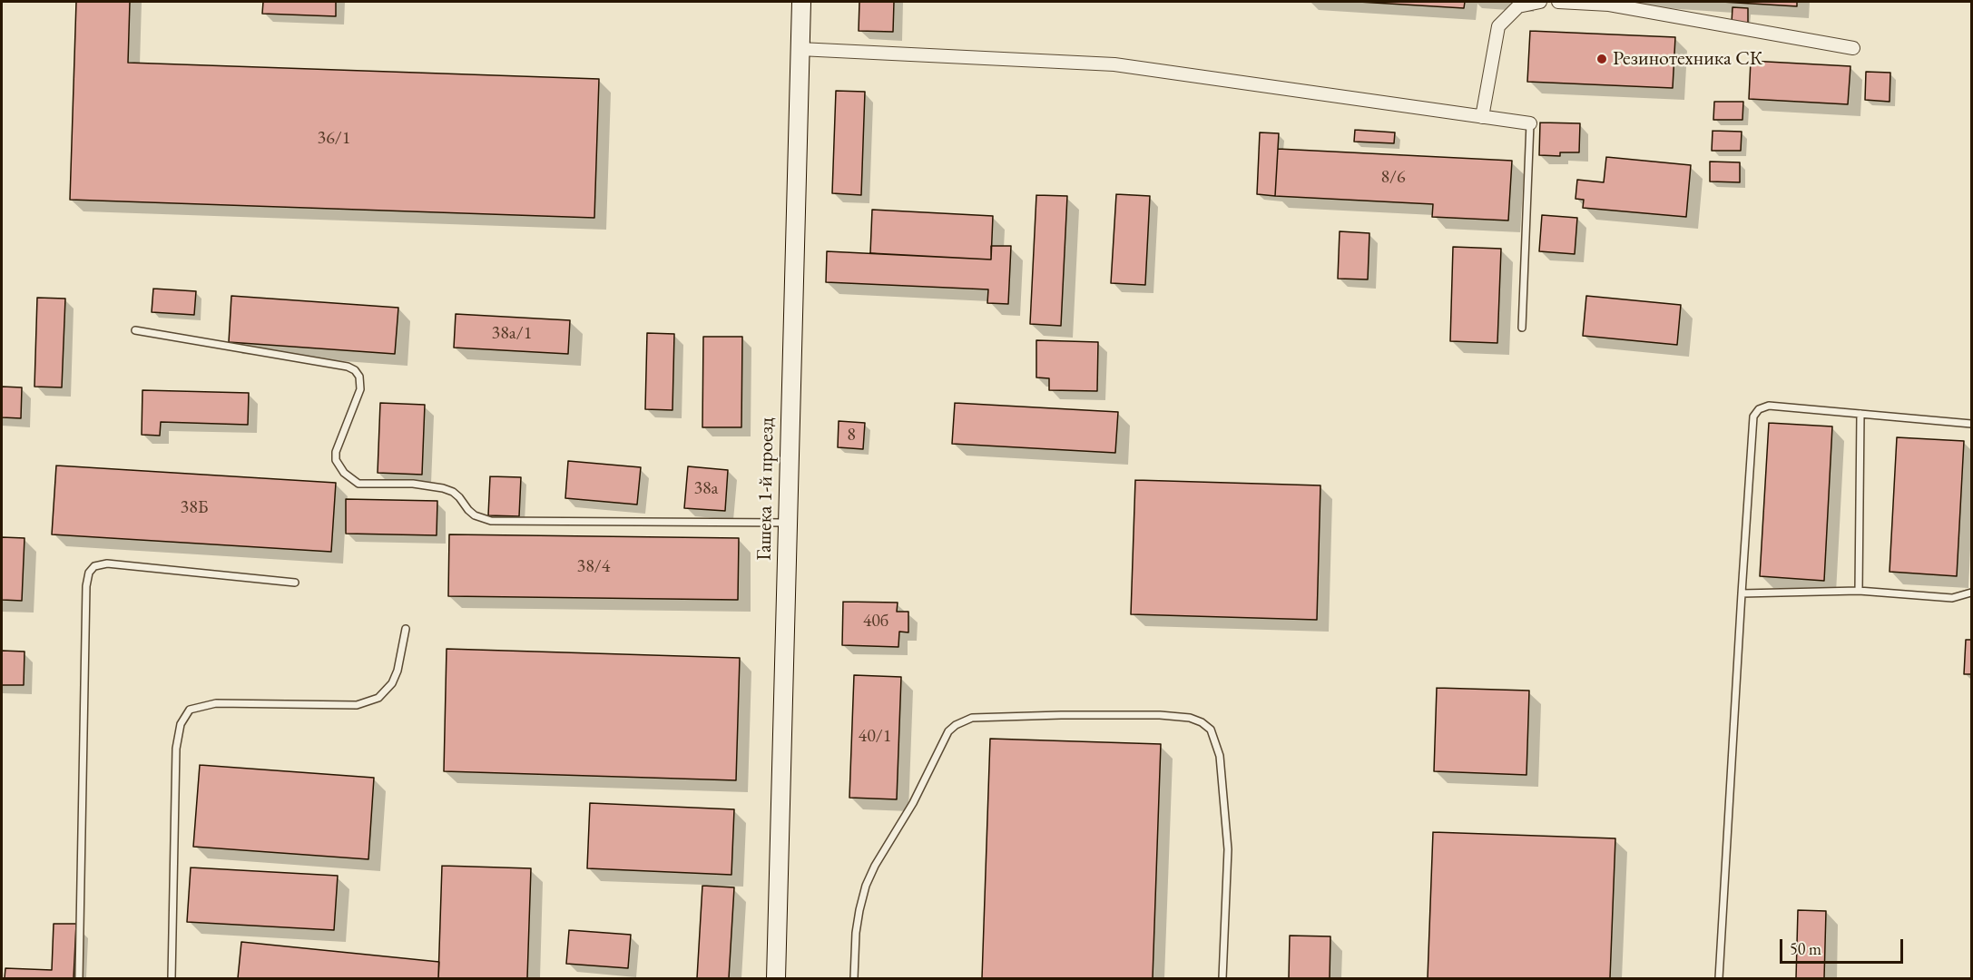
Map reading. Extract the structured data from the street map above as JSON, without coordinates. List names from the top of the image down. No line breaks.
{"streets":{"main road":["Гашека 1-й проезд"]},"places":["Резинотехника СК"],"house_numbers":["36/1","8/6","38а/1","8","38а","38Б","38/4","40б","40/1"],"scale_bar":"50 m"}
